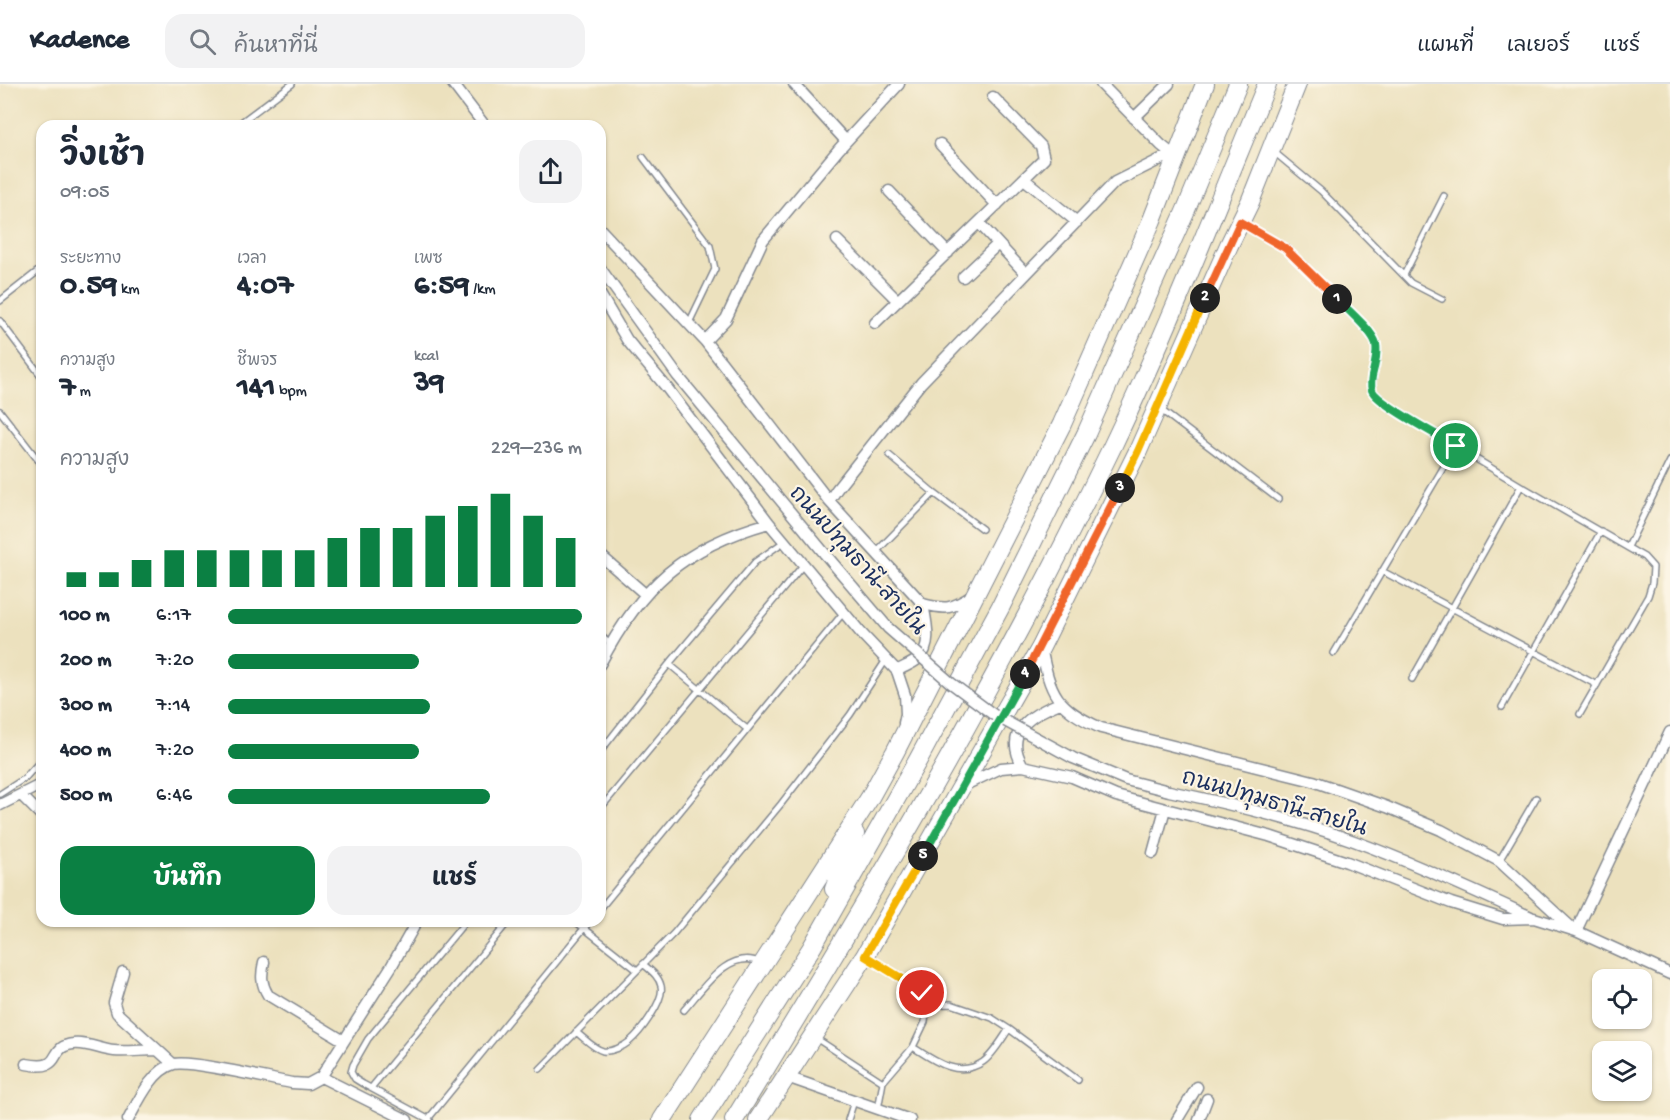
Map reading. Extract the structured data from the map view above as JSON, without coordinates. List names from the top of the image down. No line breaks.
{"streets":{"street":["ถนนปทุมธานี-สายใน"]},"page":{"header":"Kadence","search":"ค้นหาที่นี่","nav":["แผนที่","เลเยอร์","แชร์"],"heading":["วิ่งเช้า","09:05"],"stats":[["ระยะทาง","0.59 km"],["เวลา","4:07"],["เพซ","6:59 /km"],["ความสูง","7 m"],["ชีพจร","141 bpm"],["kcal","39"]],"pins":["2","1","3","4","5"],"chart":["ความสูง","229–236 m"],"list":[{"name":"100 m","note":"6:17"},{"name":"200 m","note":"7:20"},{"name":"300 m","note":"7:14"},{"name":"400 m","note":"7:20"},{"name":"500 m","note":"6:46"}],"buttons":["บันทึก","แชร์"]}}
